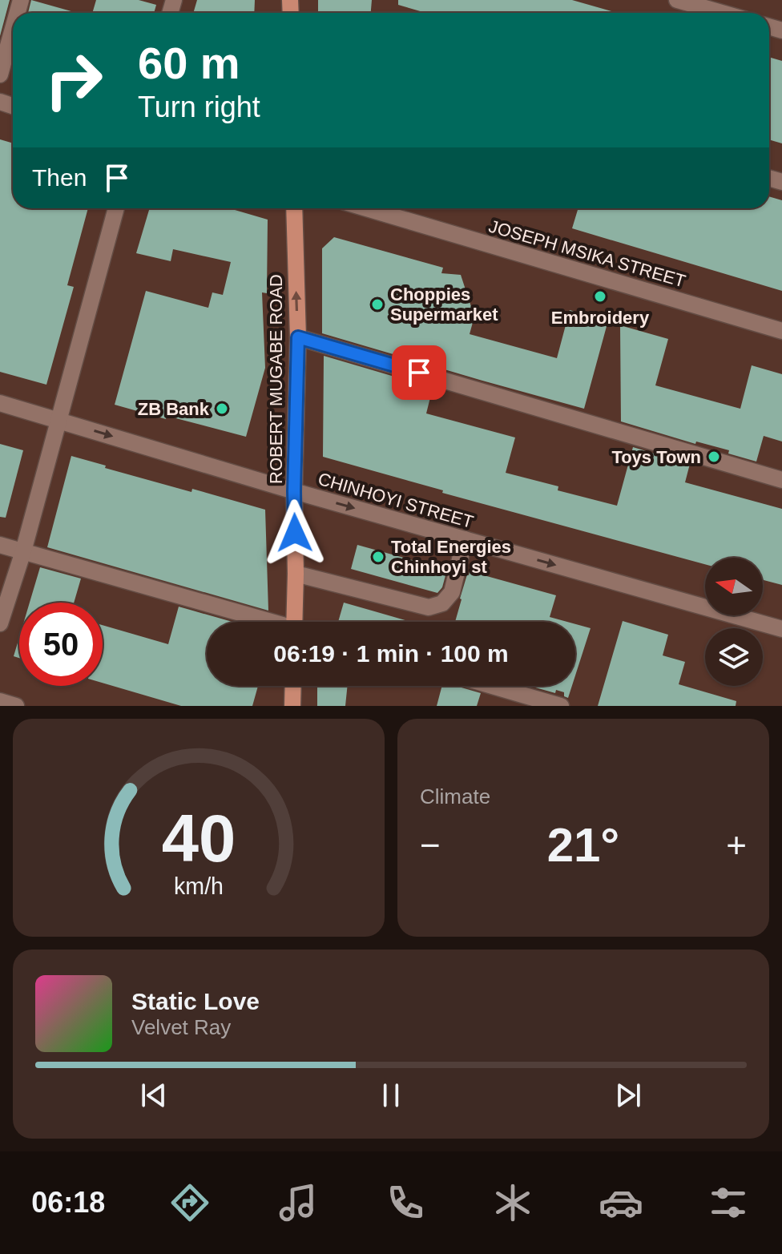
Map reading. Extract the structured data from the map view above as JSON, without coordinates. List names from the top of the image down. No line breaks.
{"streets":{"main road":["ROBERT MUGABE ROAD"],"street":["JOSEPH MSIKA STREET","CHINHOYI STREET"]},"crossings":[["ROBERT MUGABE ROAD","CHINHOYI STREET"]],"places":["Embroidery","Choppies Supermarket","ZB Bank","Toys Town","Total Energies Chinhoyi st"],"north":"left","page":{"turn":["60 m","Turn right"],"then":"Then","limit":"50","trip":"06:19 · 1 min · 100 m","tile":"Climate","heat":["−","21°","+"],"song":["Static Love","Velvet Ray"],"tabs":"06:18","gauge":["40","km/h"]}}
